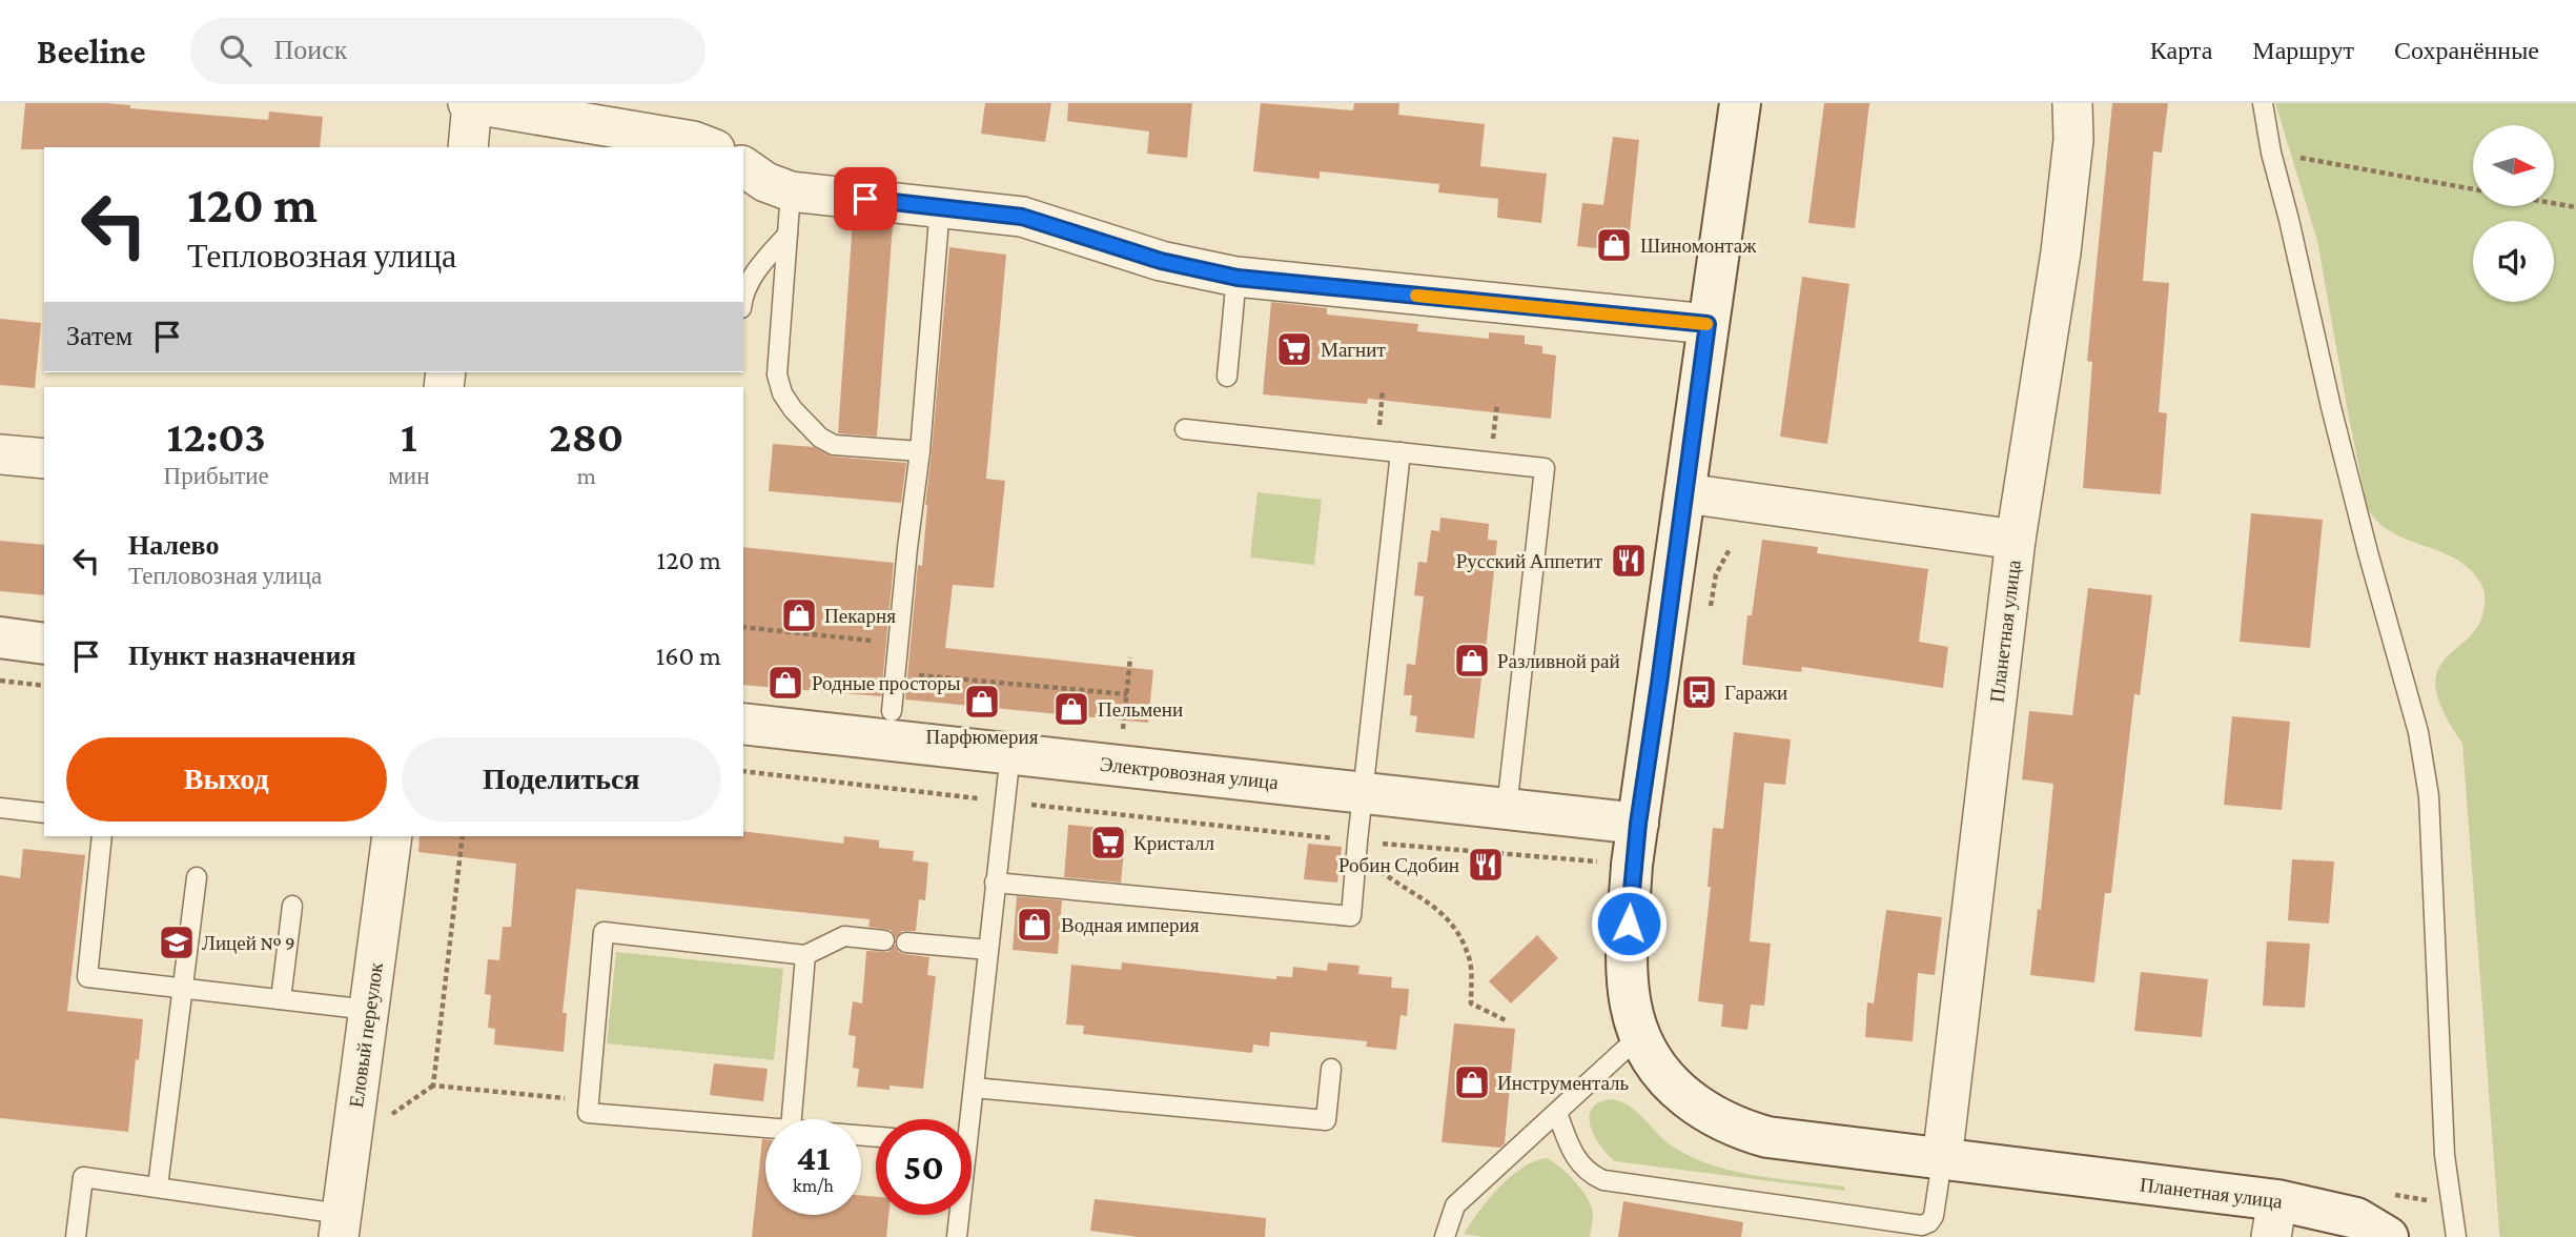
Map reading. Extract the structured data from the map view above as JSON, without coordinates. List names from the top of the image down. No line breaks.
{"streets":{"main road":["Планетная улица","Электровозная улица"],"street":["Еловый переулок"]},"crossings":[["Планетная улица","Электровозная улица"]],"places":{"shop":["Шиномонтаж","Пекарня","Разливной рай","Родные просторы","Парфюмерия","Пельмени","Водная империя","Инструменталь"],"supermarket":["Магнит","Кристалл"],"restaurant":["Русский Аппетит","Робин Сдобин"],"bus stop":["Гаражи"],"school or university":["Лицей № 9"]},"north":"right","page":{"header":"Beeline","search":"Поиск","nav":["Карта","Маршрут","Сохранённые"],"turn":["120 m","Тепловозная улица"],"then":"Затем","eta":["12:03","Прибытие","1","мин","280","m"],"list":[{"name":"Налево","note":"Тепловозная улица","value":"120 m"},{"name":"Пункт назначения","value":"160 m"}],"buttons":["Выход","Поделиться"],"speed":"41 km/h","limit":"50"}}
